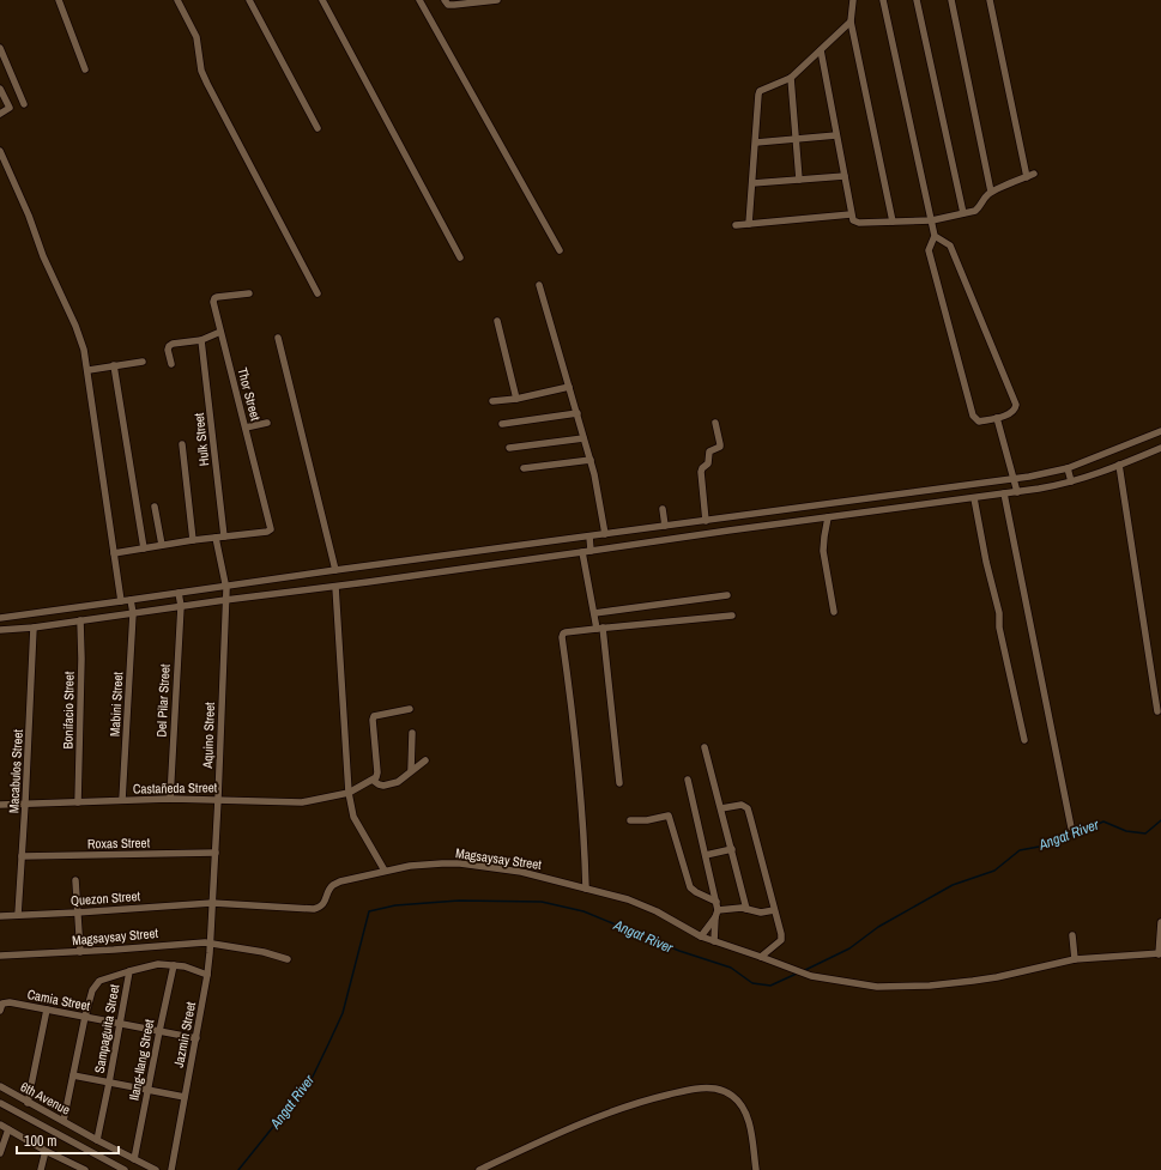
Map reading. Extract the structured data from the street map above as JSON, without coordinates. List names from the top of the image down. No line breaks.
{"streets":{"street":["Thor Street","Hulk Street","Del Pilar Street","Mabini Street","Bonifacio Street","Aquino Street","Macabulos Street","Castañeda Street","Roxas Street","Magsaysay Street","Quezon Street","Camia Street","Sampaguita Street","Jazmin Street","Ilang-Ilang Street","6th Avenue"]},"crossings":[["Thor Street","Hulk Street"],["Del Pilar Street","Castañeda Street"],["Mabini Street","Castañeda Street"],["Bonifacio Street","Castañeda Street"],["Aquino Street","Castañeda Street"],["Aquino Street","Roxas Street"],["Aquino Street","Magsaysay Street"],["Aquino Street","Quezon Street"],["Aquino Street","Jazmin Street"],["Macabulos Street","Castañeda Street"],["Macabulos Street","Roxas Street"],["Macabulos Street","Quezon Street"],["Magsaysay Street","Quezon Street"],["Magsaysay Street","Jazmin Street"],["Quezon Street","Jazmin Street"],["Camia Street","Sampaguita Street"],["Camia Street","Jazmin Street"],["Camia Street","Ilang-Ilang Street"],["Sampaguita Street","Jazmin Street"],["Sampaguita Street","Ilang-Ilang Street"],["Sampaguita Street","6th Avenue"],["Ilang-Ilang Street","6th Avenue"]],"water":["Angat River"],"scale_bar":"100 m"}
